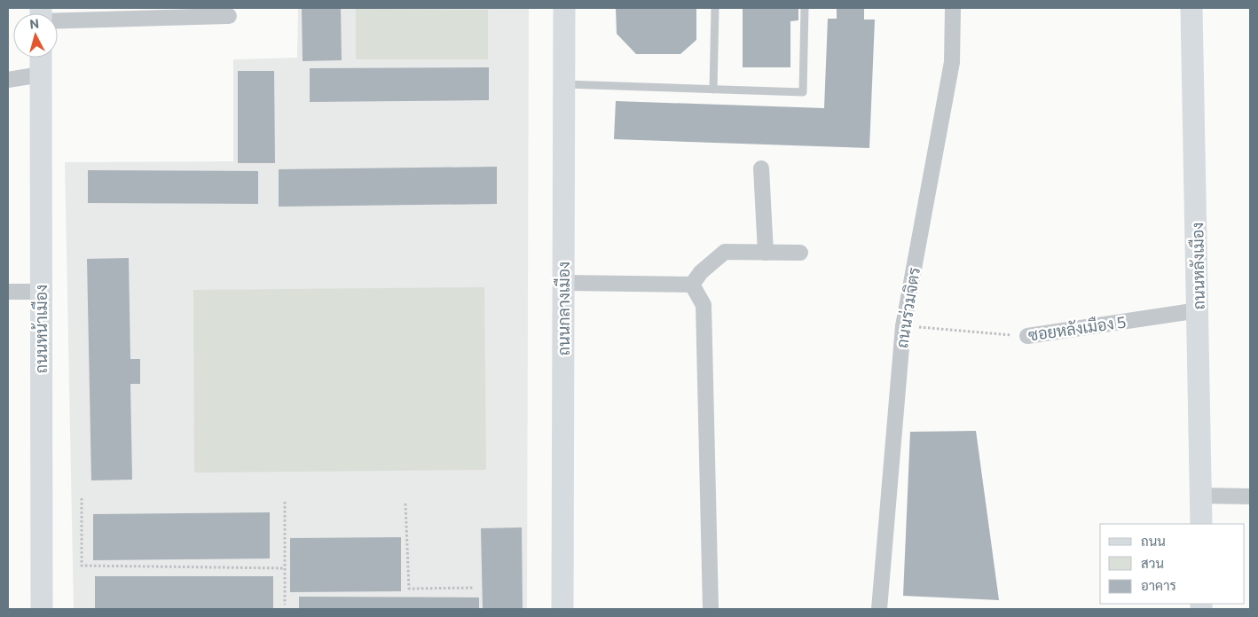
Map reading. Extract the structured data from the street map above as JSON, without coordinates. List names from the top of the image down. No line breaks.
{"streets":{"street":["ถนนหลังเมือง","ถนนร่วมจิตร","ถนนกลางเมือง","ซอยหลังเมือง 5","ถนนหน้าเมือง"]},"crossings":[["ถนนหลังเมือง","ซอยหลังเมือง 5"],["ถนนร่วมจิตร","ซอยหลังเมือง 5"]],"legend":["ถนน","สวน","อาคาร"],"north":"top"}
